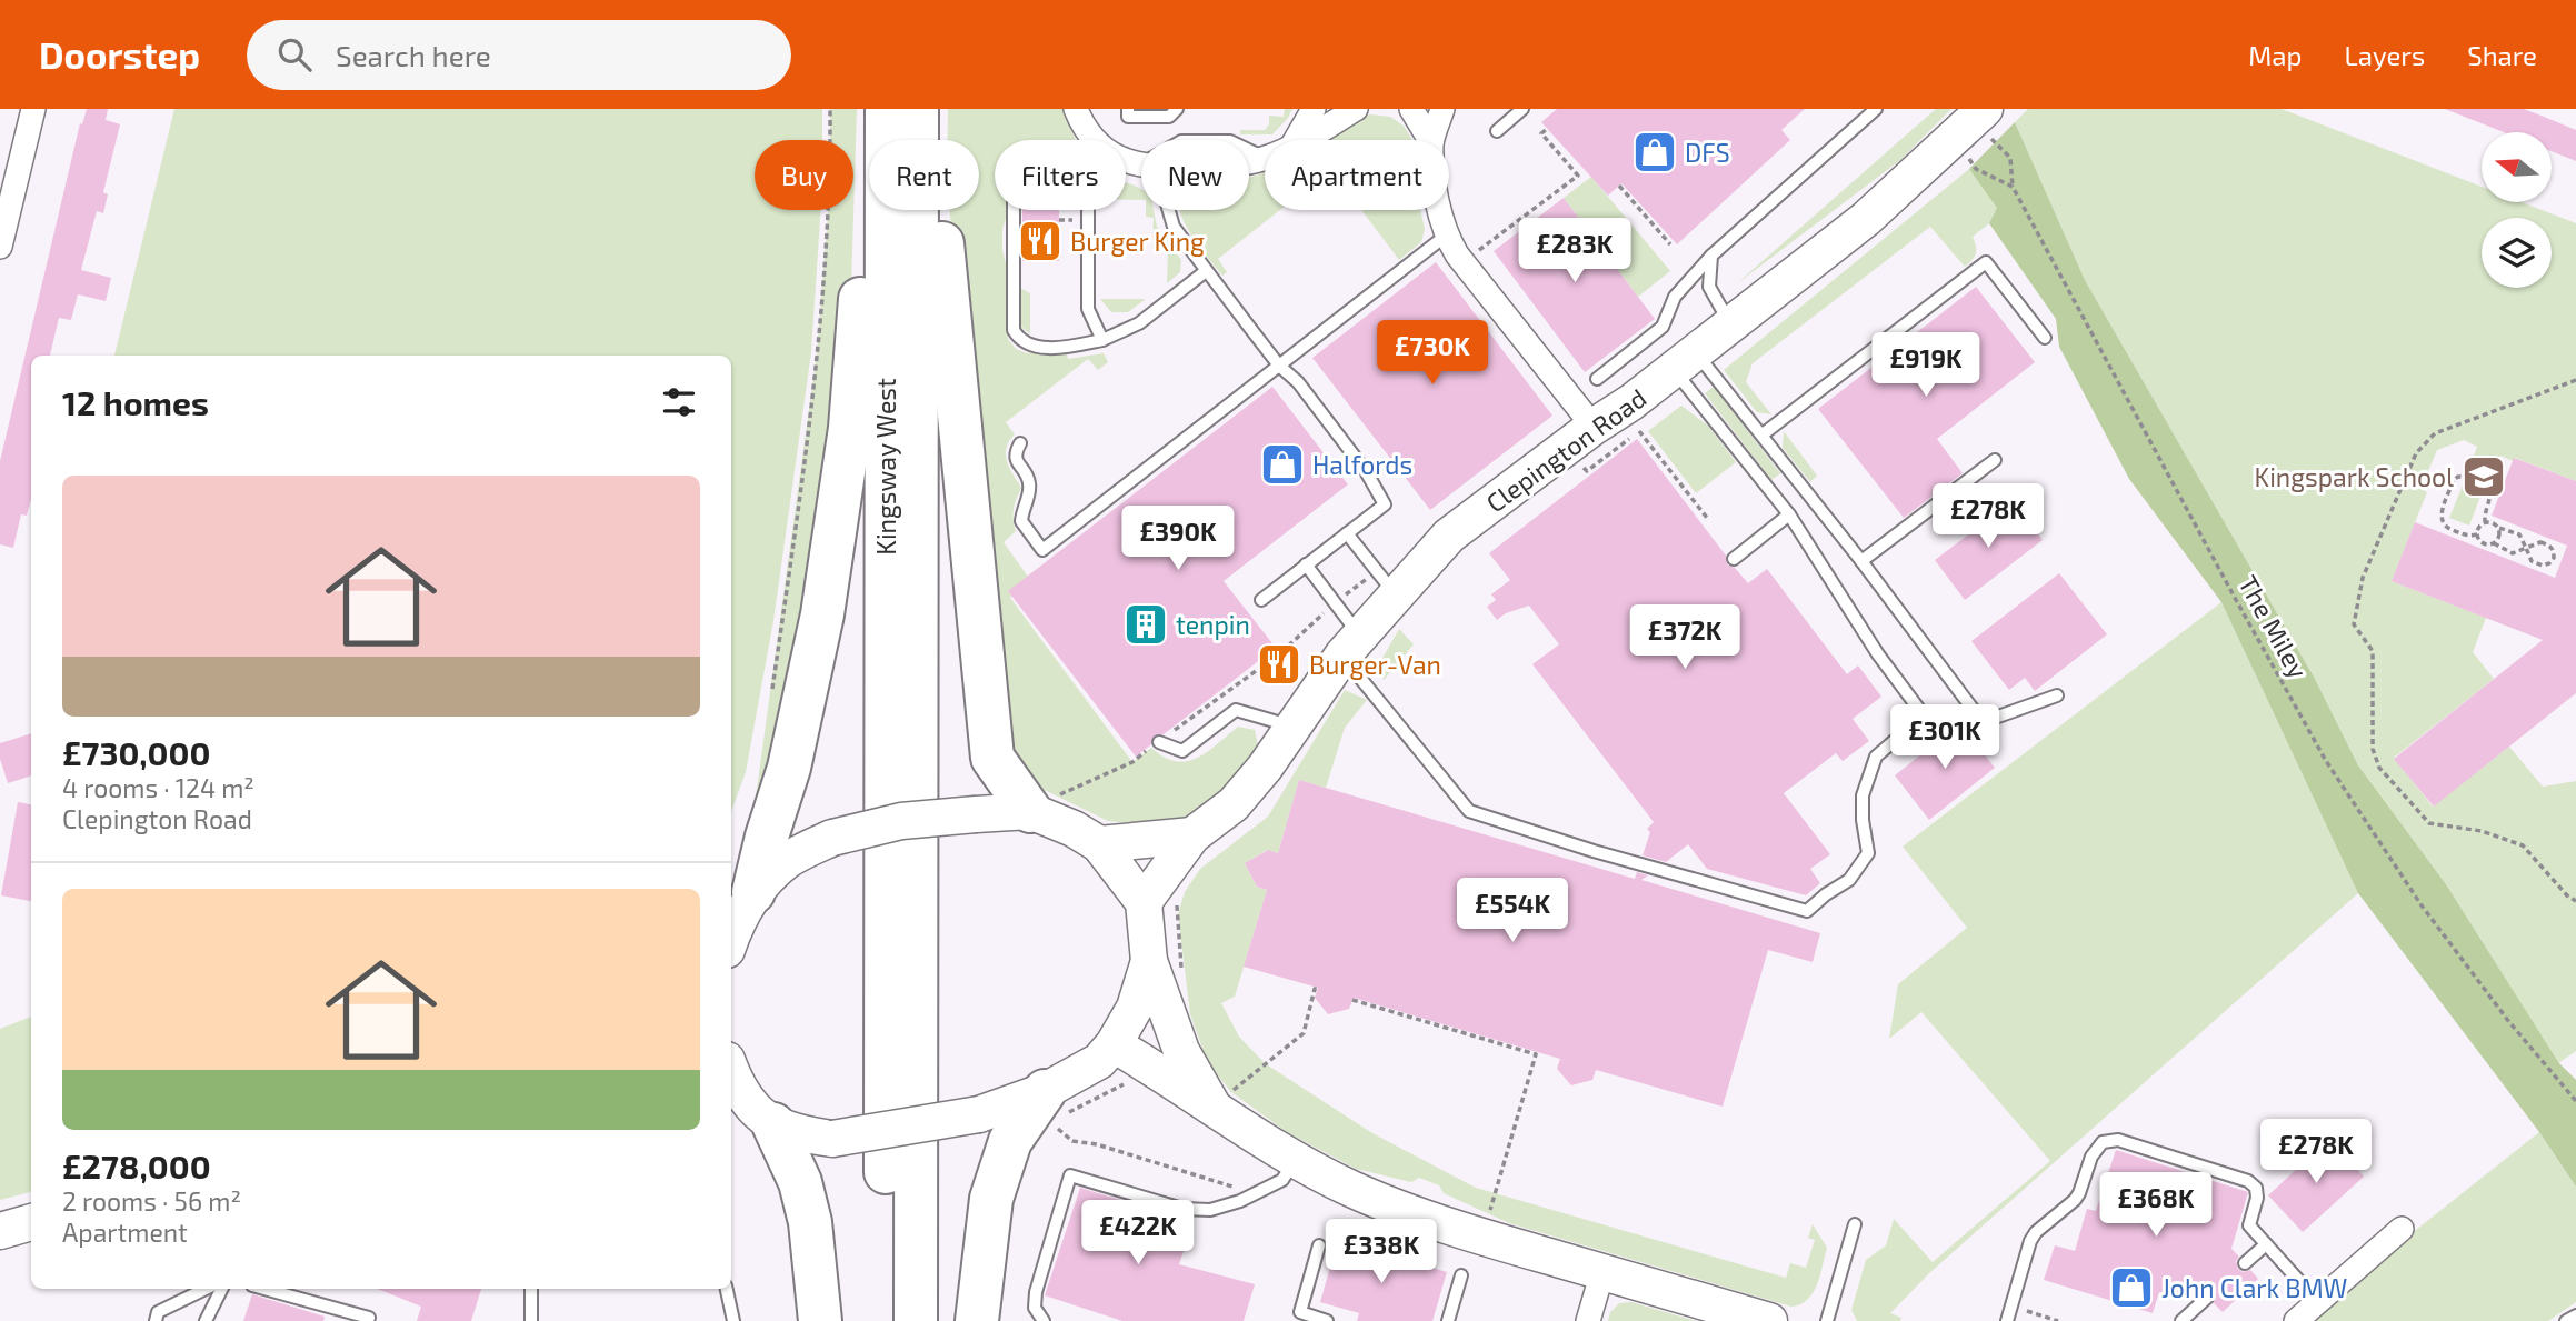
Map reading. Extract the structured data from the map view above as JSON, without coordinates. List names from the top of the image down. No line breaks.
{"streets":{"highway":["Kingsway West"],"main road":["Clepington Road"],"path":["The Miley"]},"crossings":[["Clepington Road","The Miley"]],"places":{"shop":["DFS","Halfords","John Clark BMW"],"restaurant":["Burger King","Burger-Van"],"school or university":["Kingspark School"],"building":["tenpin"]},"north":"left","page":{"header":"Doorstep","search":"Search here","nav":["Map","Layers","Share"],"chip":["Buy","Rent","Filters","New","Apartment"],"price":["£283K","£730K","£919K","£278K","£390K","£372K","£301K","£554K","£278K","£368K","£422K","£338K"],"heading":"12 homes","list":[{"name":"£730,000","note":"4 rooms · 124 m² · Clepington Road"},{"name":"£278,000","note":"2 rooms · 56 m² · Apartment"}]}}
